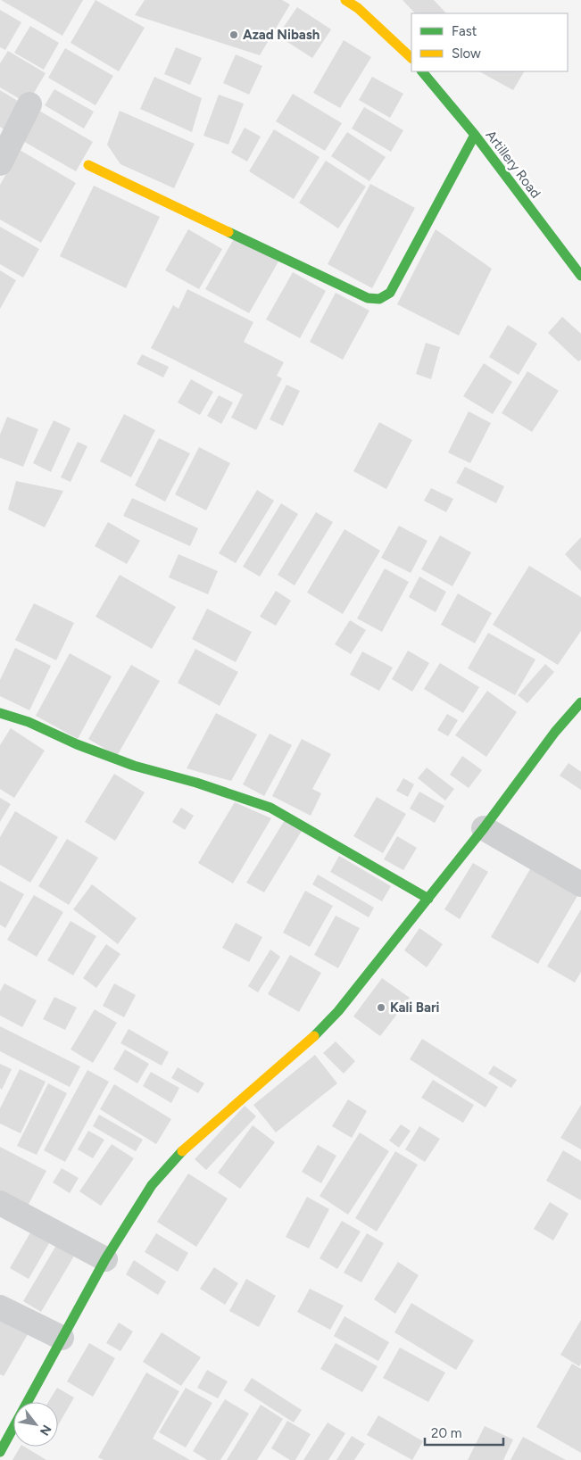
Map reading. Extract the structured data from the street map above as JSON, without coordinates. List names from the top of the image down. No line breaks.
{"streets":{"street":["Artillery Road"]},"places":["Azad Nibash","Kali Bari"],"legend":["Fast","Slow"],"scale_bar":"20 m","north":"bottom right"}
